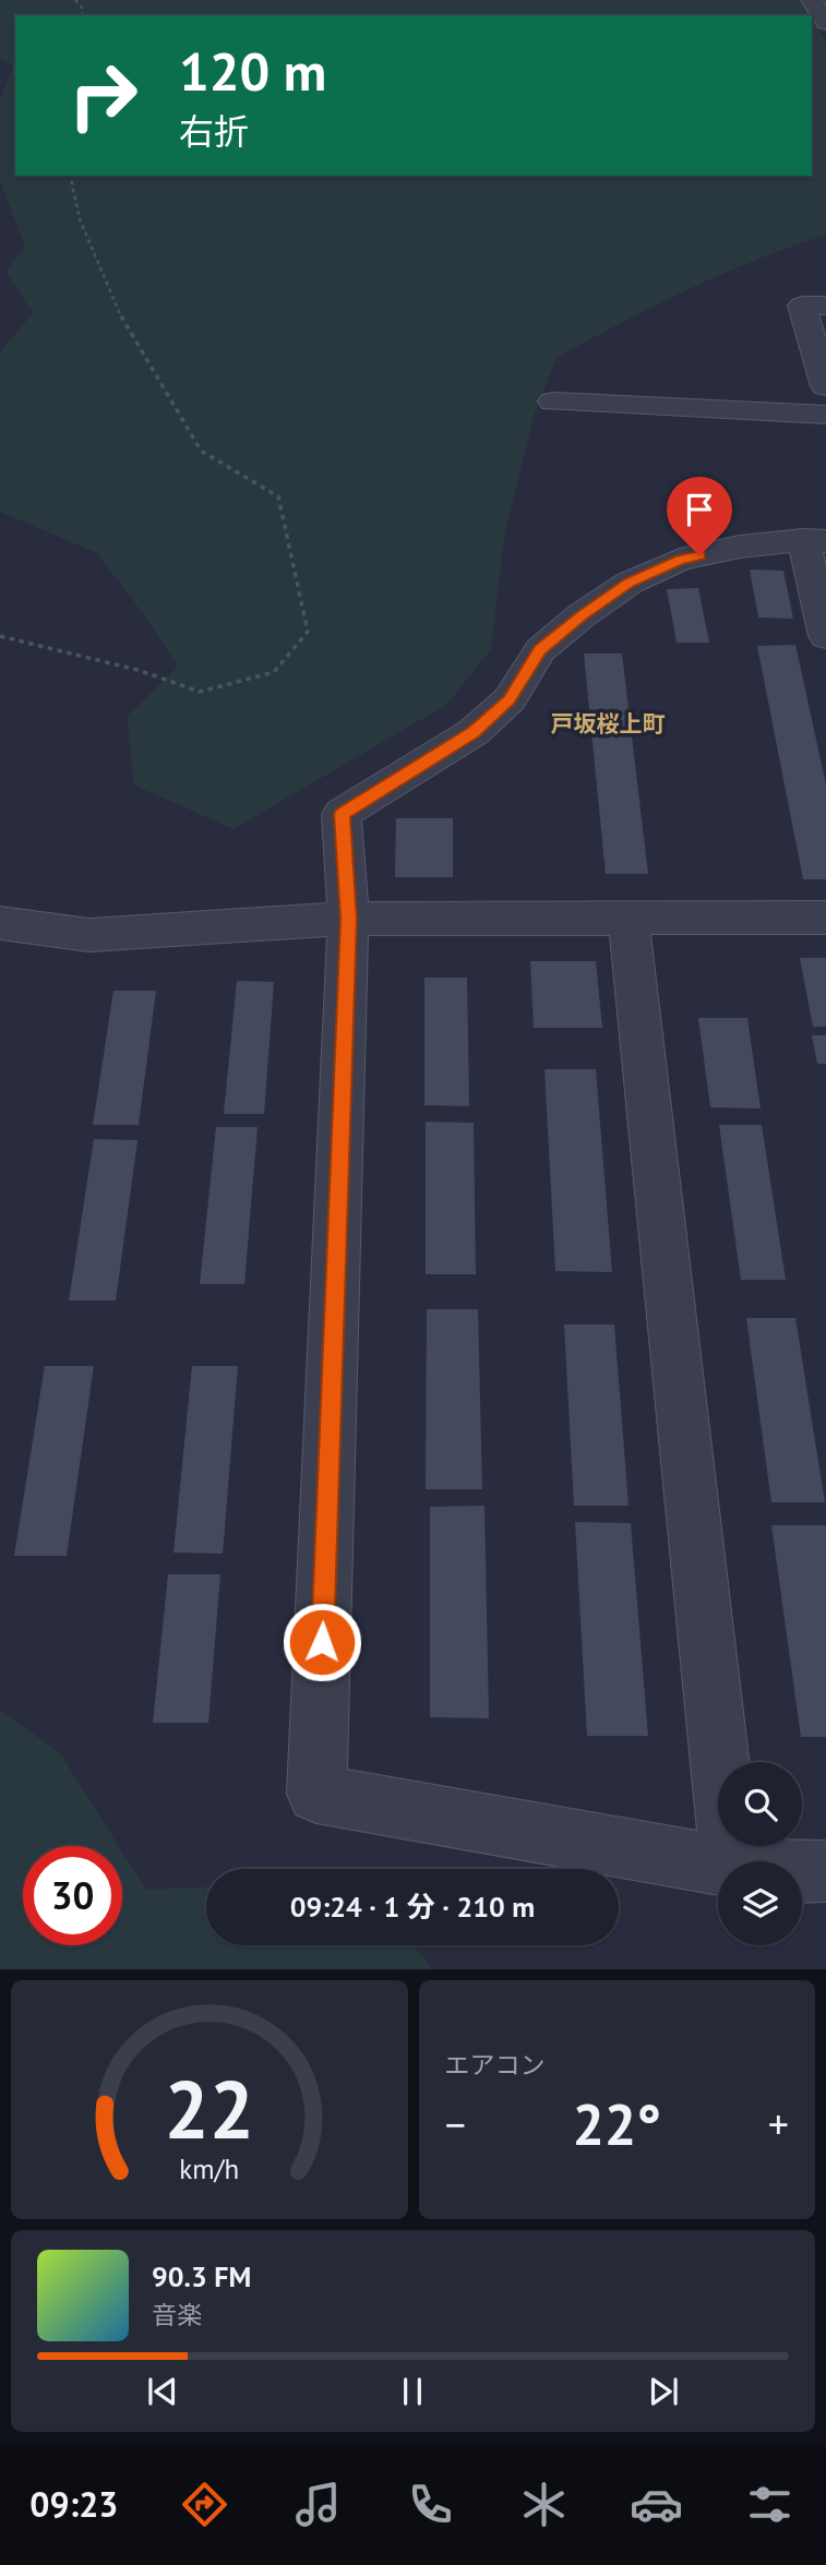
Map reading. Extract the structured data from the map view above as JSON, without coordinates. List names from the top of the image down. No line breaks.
{"districts":["戸坂桜上町"],"page":{"turn":["120 m","右折"],"limit":"30","trip":"09:24 · 1 分 · 210 m","tile":"エアコン","heat":["−","22°","+"],"song":["90.3 FM","音楽"],"tabs":"09:23","gauge":["22","km/h"]}}
